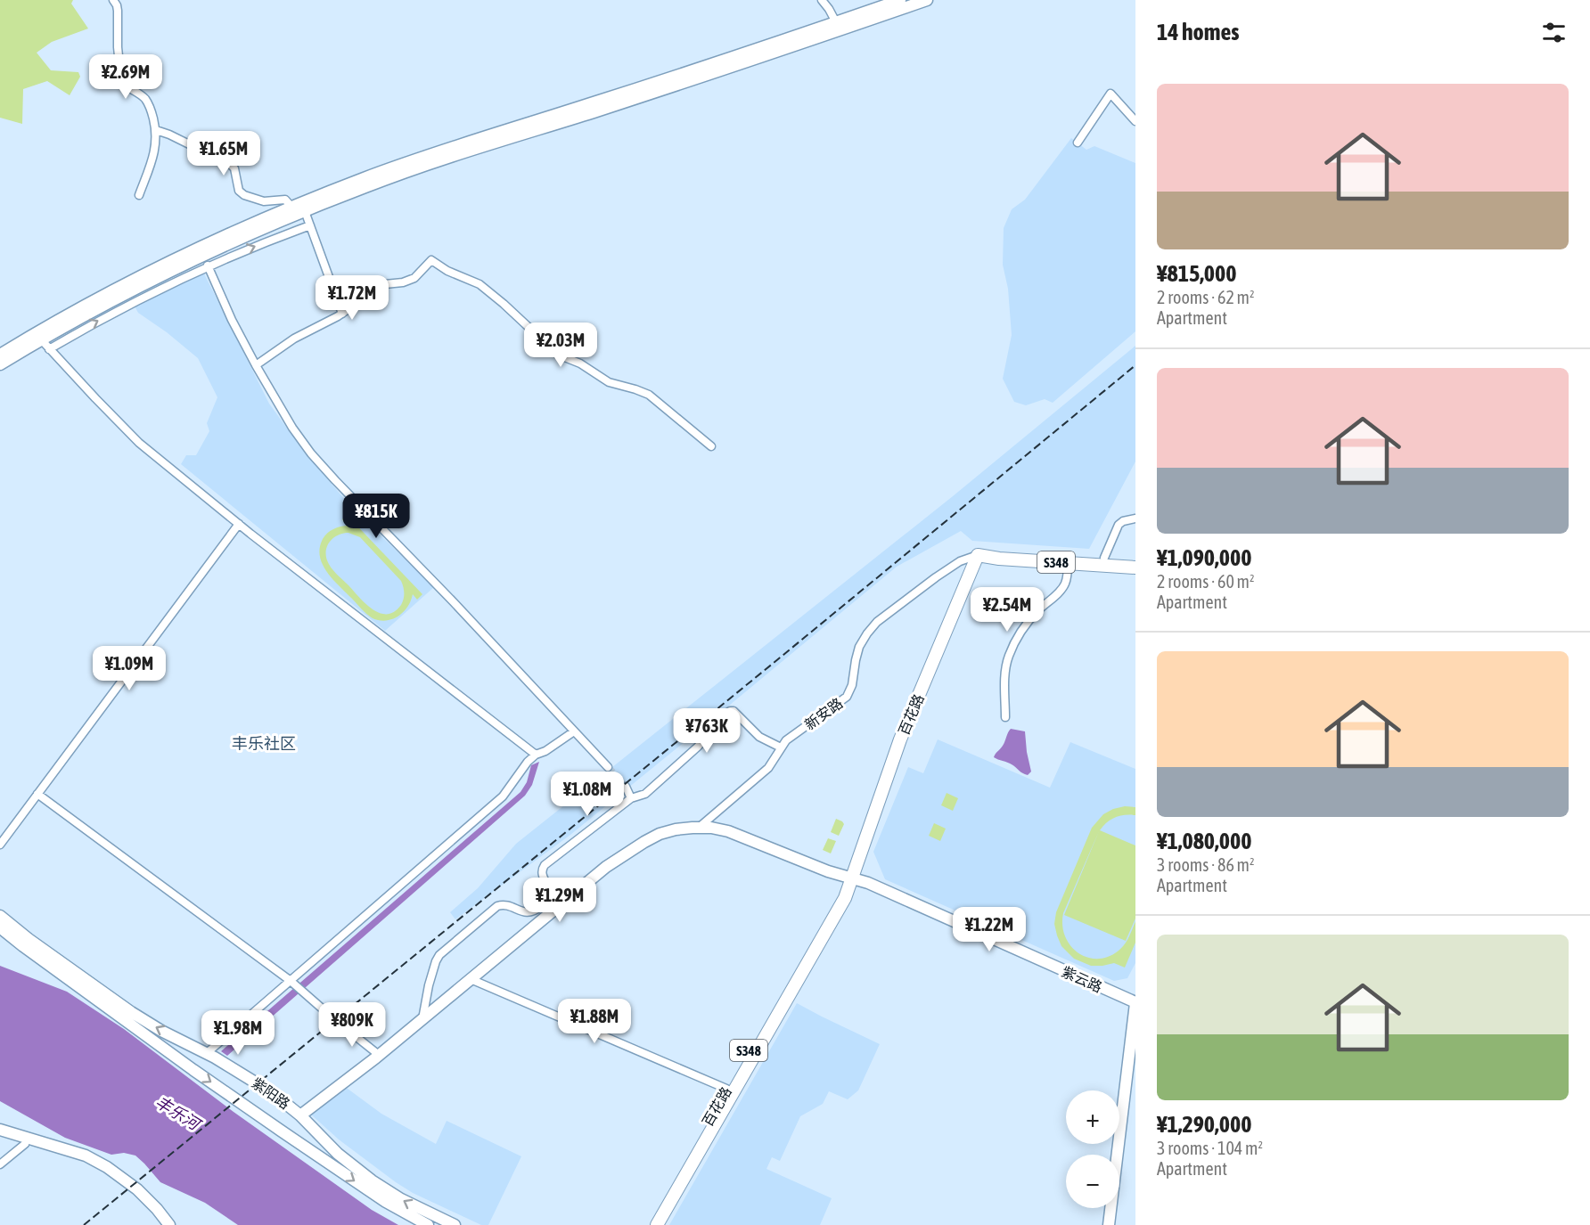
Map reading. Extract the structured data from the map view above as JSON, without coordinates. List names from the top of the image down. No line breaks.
{"streets":{"main road":["S348","新安路","百花路","紫云路","紫阳路"]},"crossings":[["S348","新安路"],["S348","百花路"],["新安路","百花路"],["新安路","紫云路"],["百花路","紫云路"],["紫云路","紫阳路"]],"districts":["丰乐社区"],"water":["丰乐河"],"page":{"heading":"14 homes","price":["¥2.69M","¥1.65M","¥1.72M","¥2.03M","¥815K","¥2.54M","¥1.09M","¥763K","¥1.08M","¥1.29M","¥1.22M","¥1.88M","¥809K","¥1.98M"],"list":[{"name":"¥815,000","note":"2 rooms · 62 m² · Apartment"},{"name":"¥1,090,000","note":"2 rooms · 60 m² · Apartment"},{"name":"¥1,080,000","note":"3 rooms · 86 m² · Apartment"},{"name":"¥1,290,000","note":"3 rooms · 104 m² · Apartment"}],"map_buttons":["+","−"]}}
